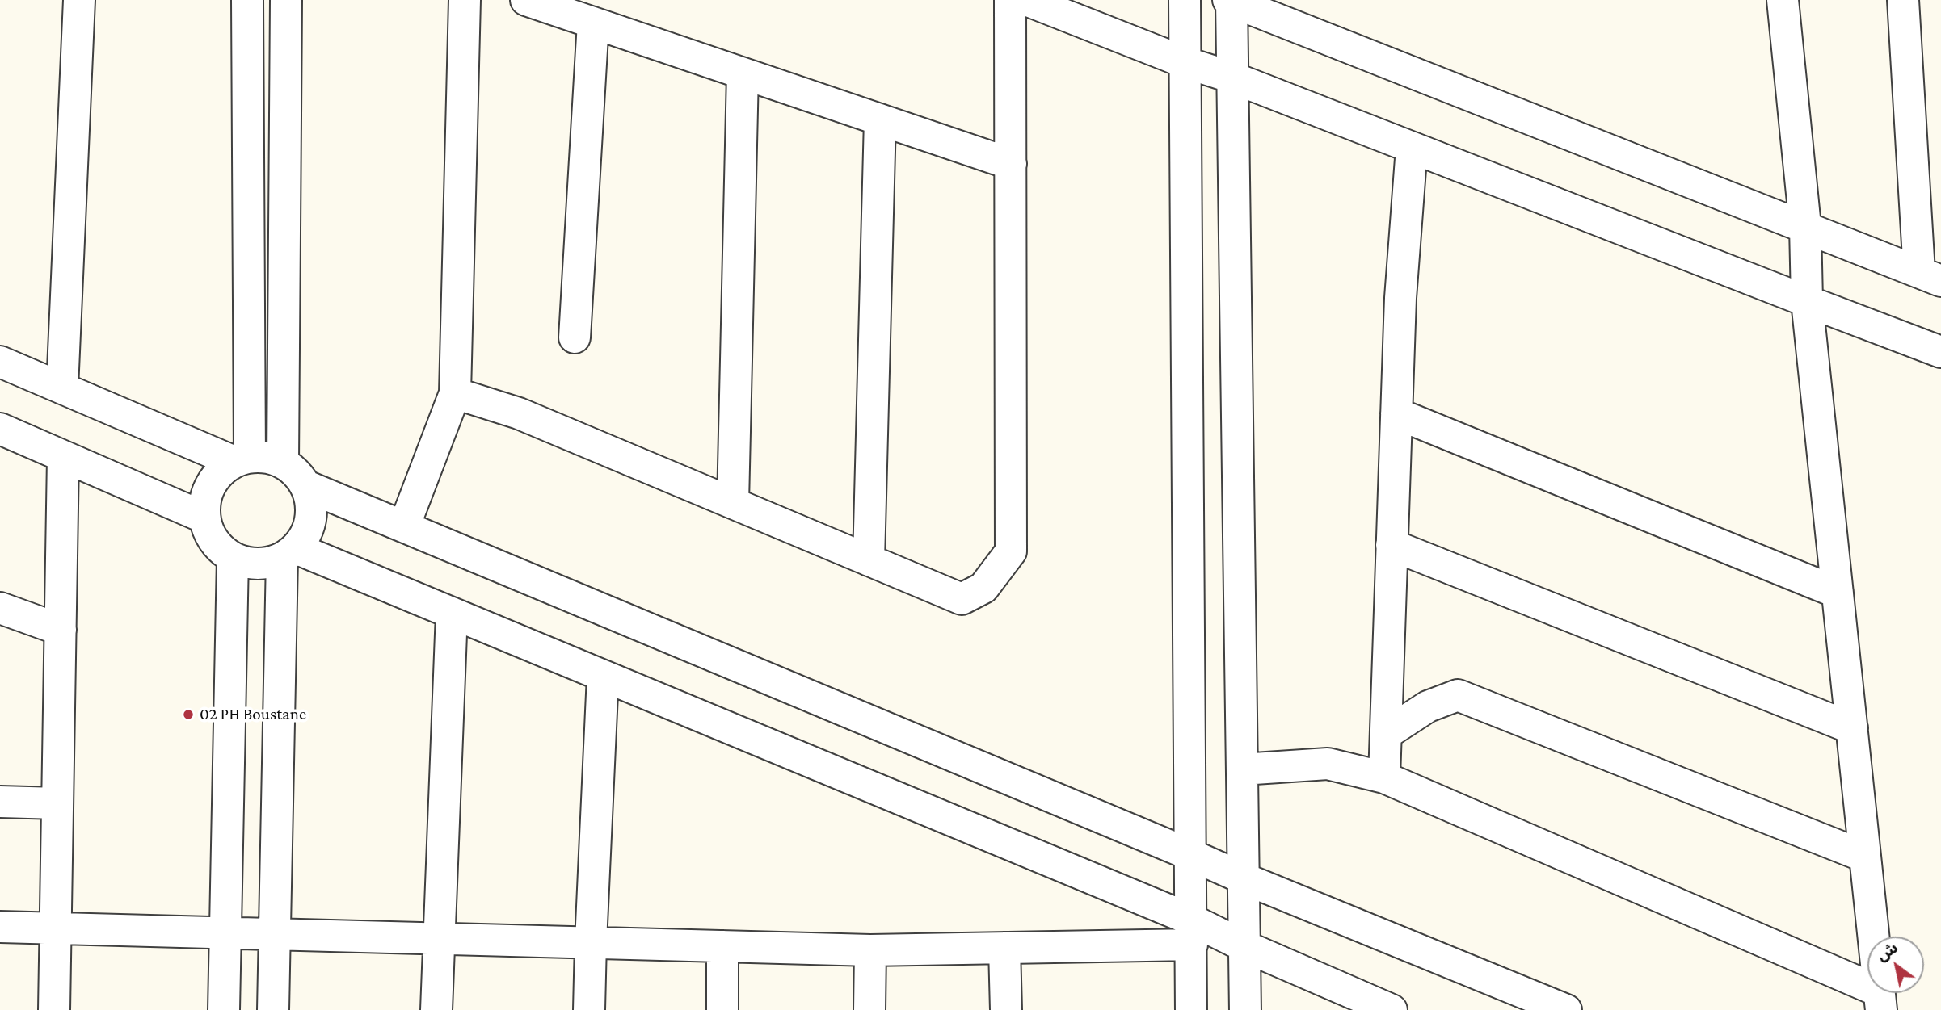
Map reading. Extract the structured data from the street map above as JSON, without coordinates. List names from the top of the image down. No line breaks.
{"places":["02 PH Boustane"],"north":"top left"}
